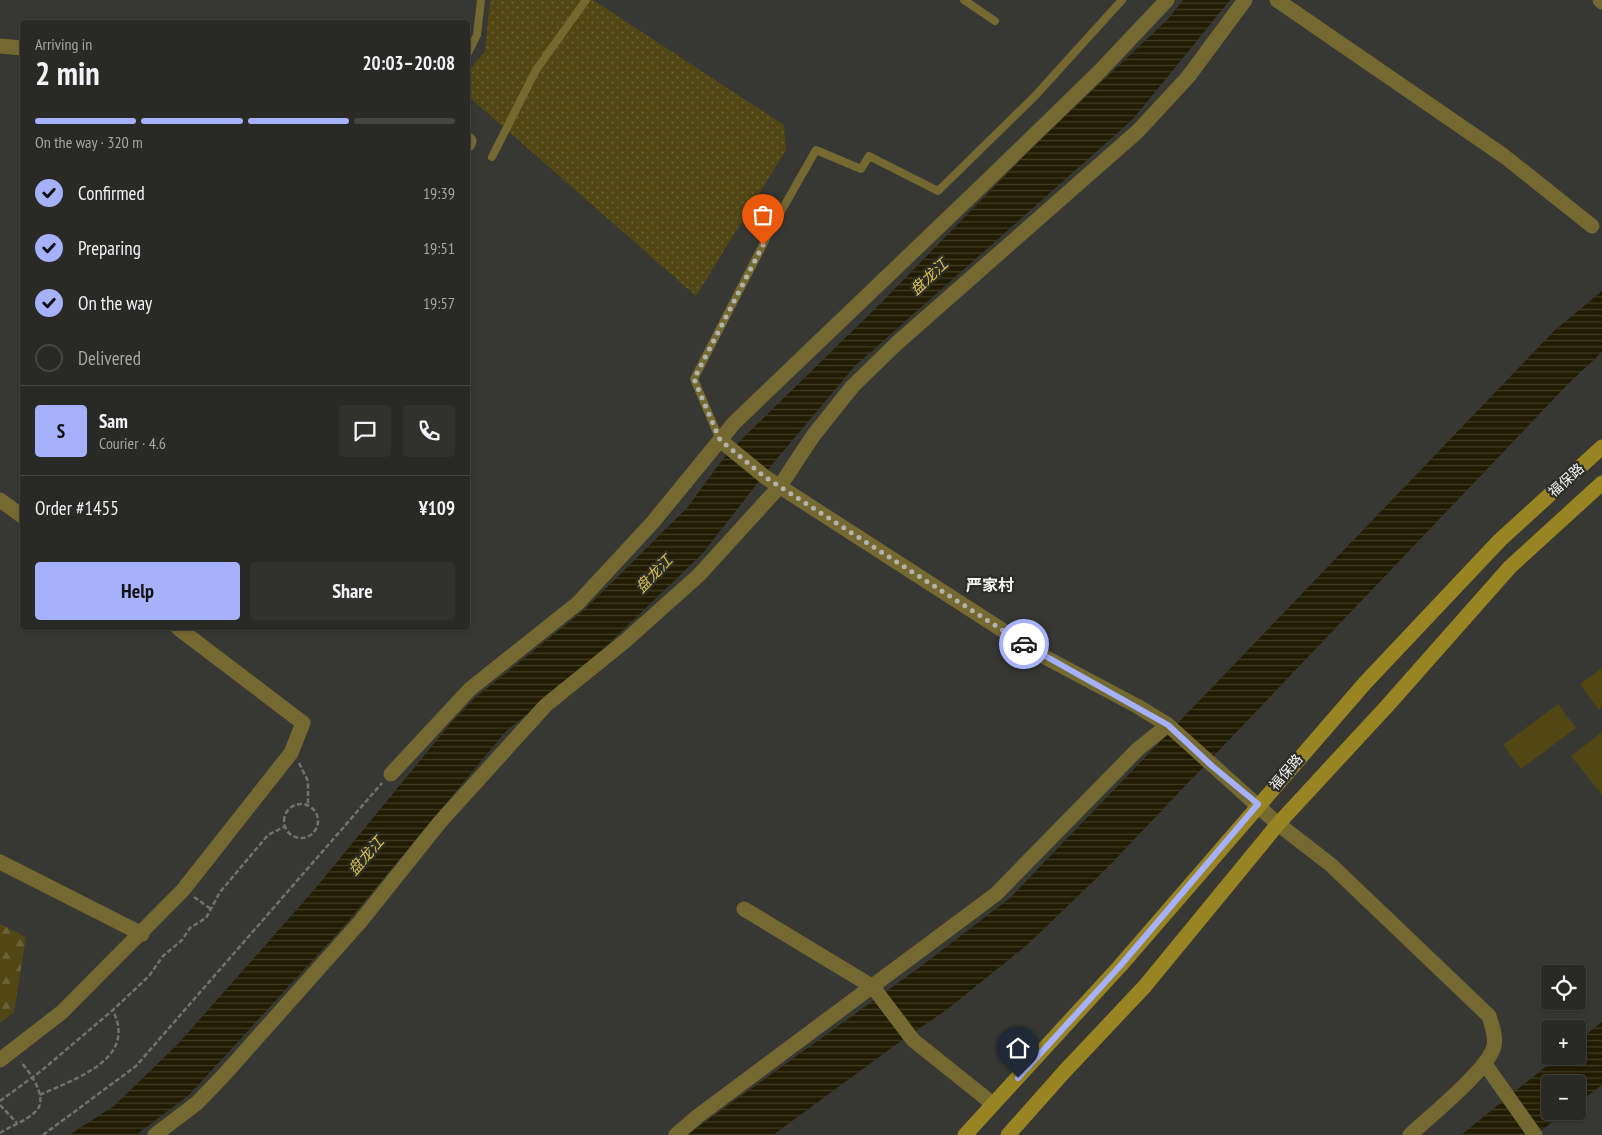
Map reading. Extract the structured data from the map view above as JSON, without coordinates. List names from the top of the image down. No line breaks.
{"streets":{"main road":["福保路"]},"districts":["严家村"],"water":["盘龙江"],"page":{"heading":["2 min","Arriving in","20:03–20:08"],"panel":["Sam","Courier · 4.6","Order #1455","¥109"],"bar":"On the way · 320 m","list":[["Confirmed","19:39"],["Preparing","19:51"],["On the way","19:57"],"Delivered"],"round":"S","buttons":["Help","Share"],"map_buttons":["+","−"]}}
